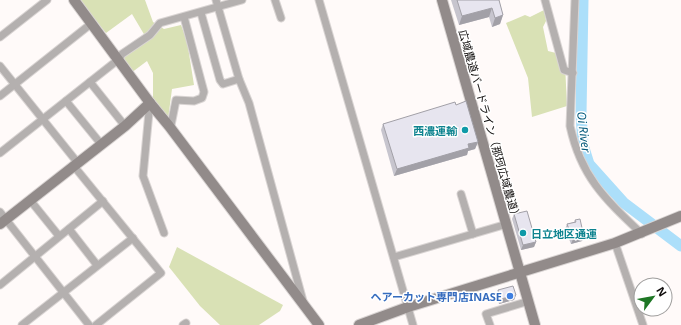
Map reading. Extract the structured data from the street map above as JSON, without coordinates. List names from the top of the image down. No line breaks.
{"streets":{"street":["広域農道バードライン（那珂広域農道）"]},"water":["Oi River"],"places":["西濃運輸","日立地区通運","ヘアーカット専門店INASE"],"north":"top right"}
